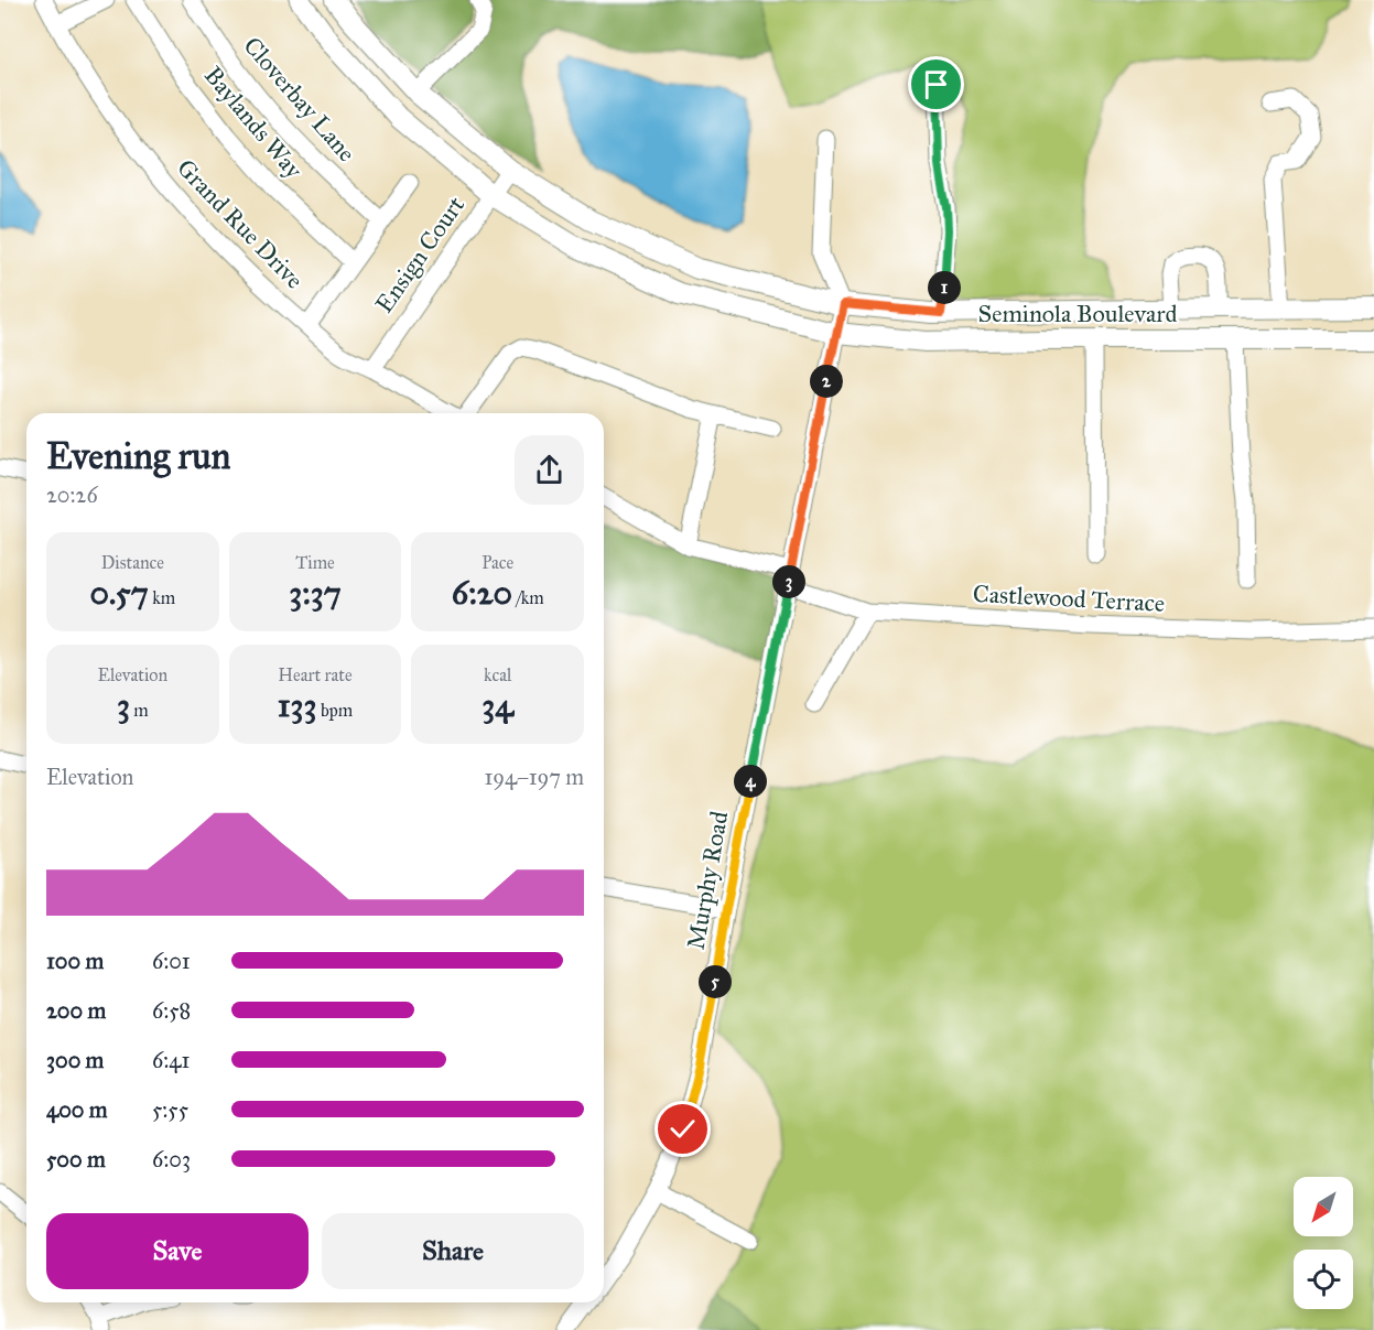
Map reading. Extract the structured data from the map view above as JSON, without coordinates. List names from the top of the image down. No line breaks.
{"streets":{"main road":["Seminola Boulevard"],"street":["Cloverbay Lane","Baylands Way","Grand Rue Drive","Ensign Court","Castlewood Terrace","Murphy Road"]},"crossings":[["Grand Rue Drive","Ensign Court"],["Ensign Court","Seminola Boulevard"],["Seminola Boulevard","Murphy Road"],["Castlewood Terrace","Murphy Road"]],"north":"bottom left","page":{"pins":["1","2","3","4","5"],"heading":["Evening run","20:26"],"stats":[["Distance","0.57 km"],["Time","3:37"],["Pace","6:20 /km"],["Elevation","3 m"],["Heart rate","133 bpm"],["kcal","34"]],"chart":["Elevation","194–197 m"],"list":[{"name":"100 m","note":"6:01"},{"name":"200 m","note":"6:58"},{"name":"300 m","note":"6:41"},{"name":"400 m","note":"5:55"},{"name":"500 m","note":"6:03"}],"buttons":["Save","Share"]}}
